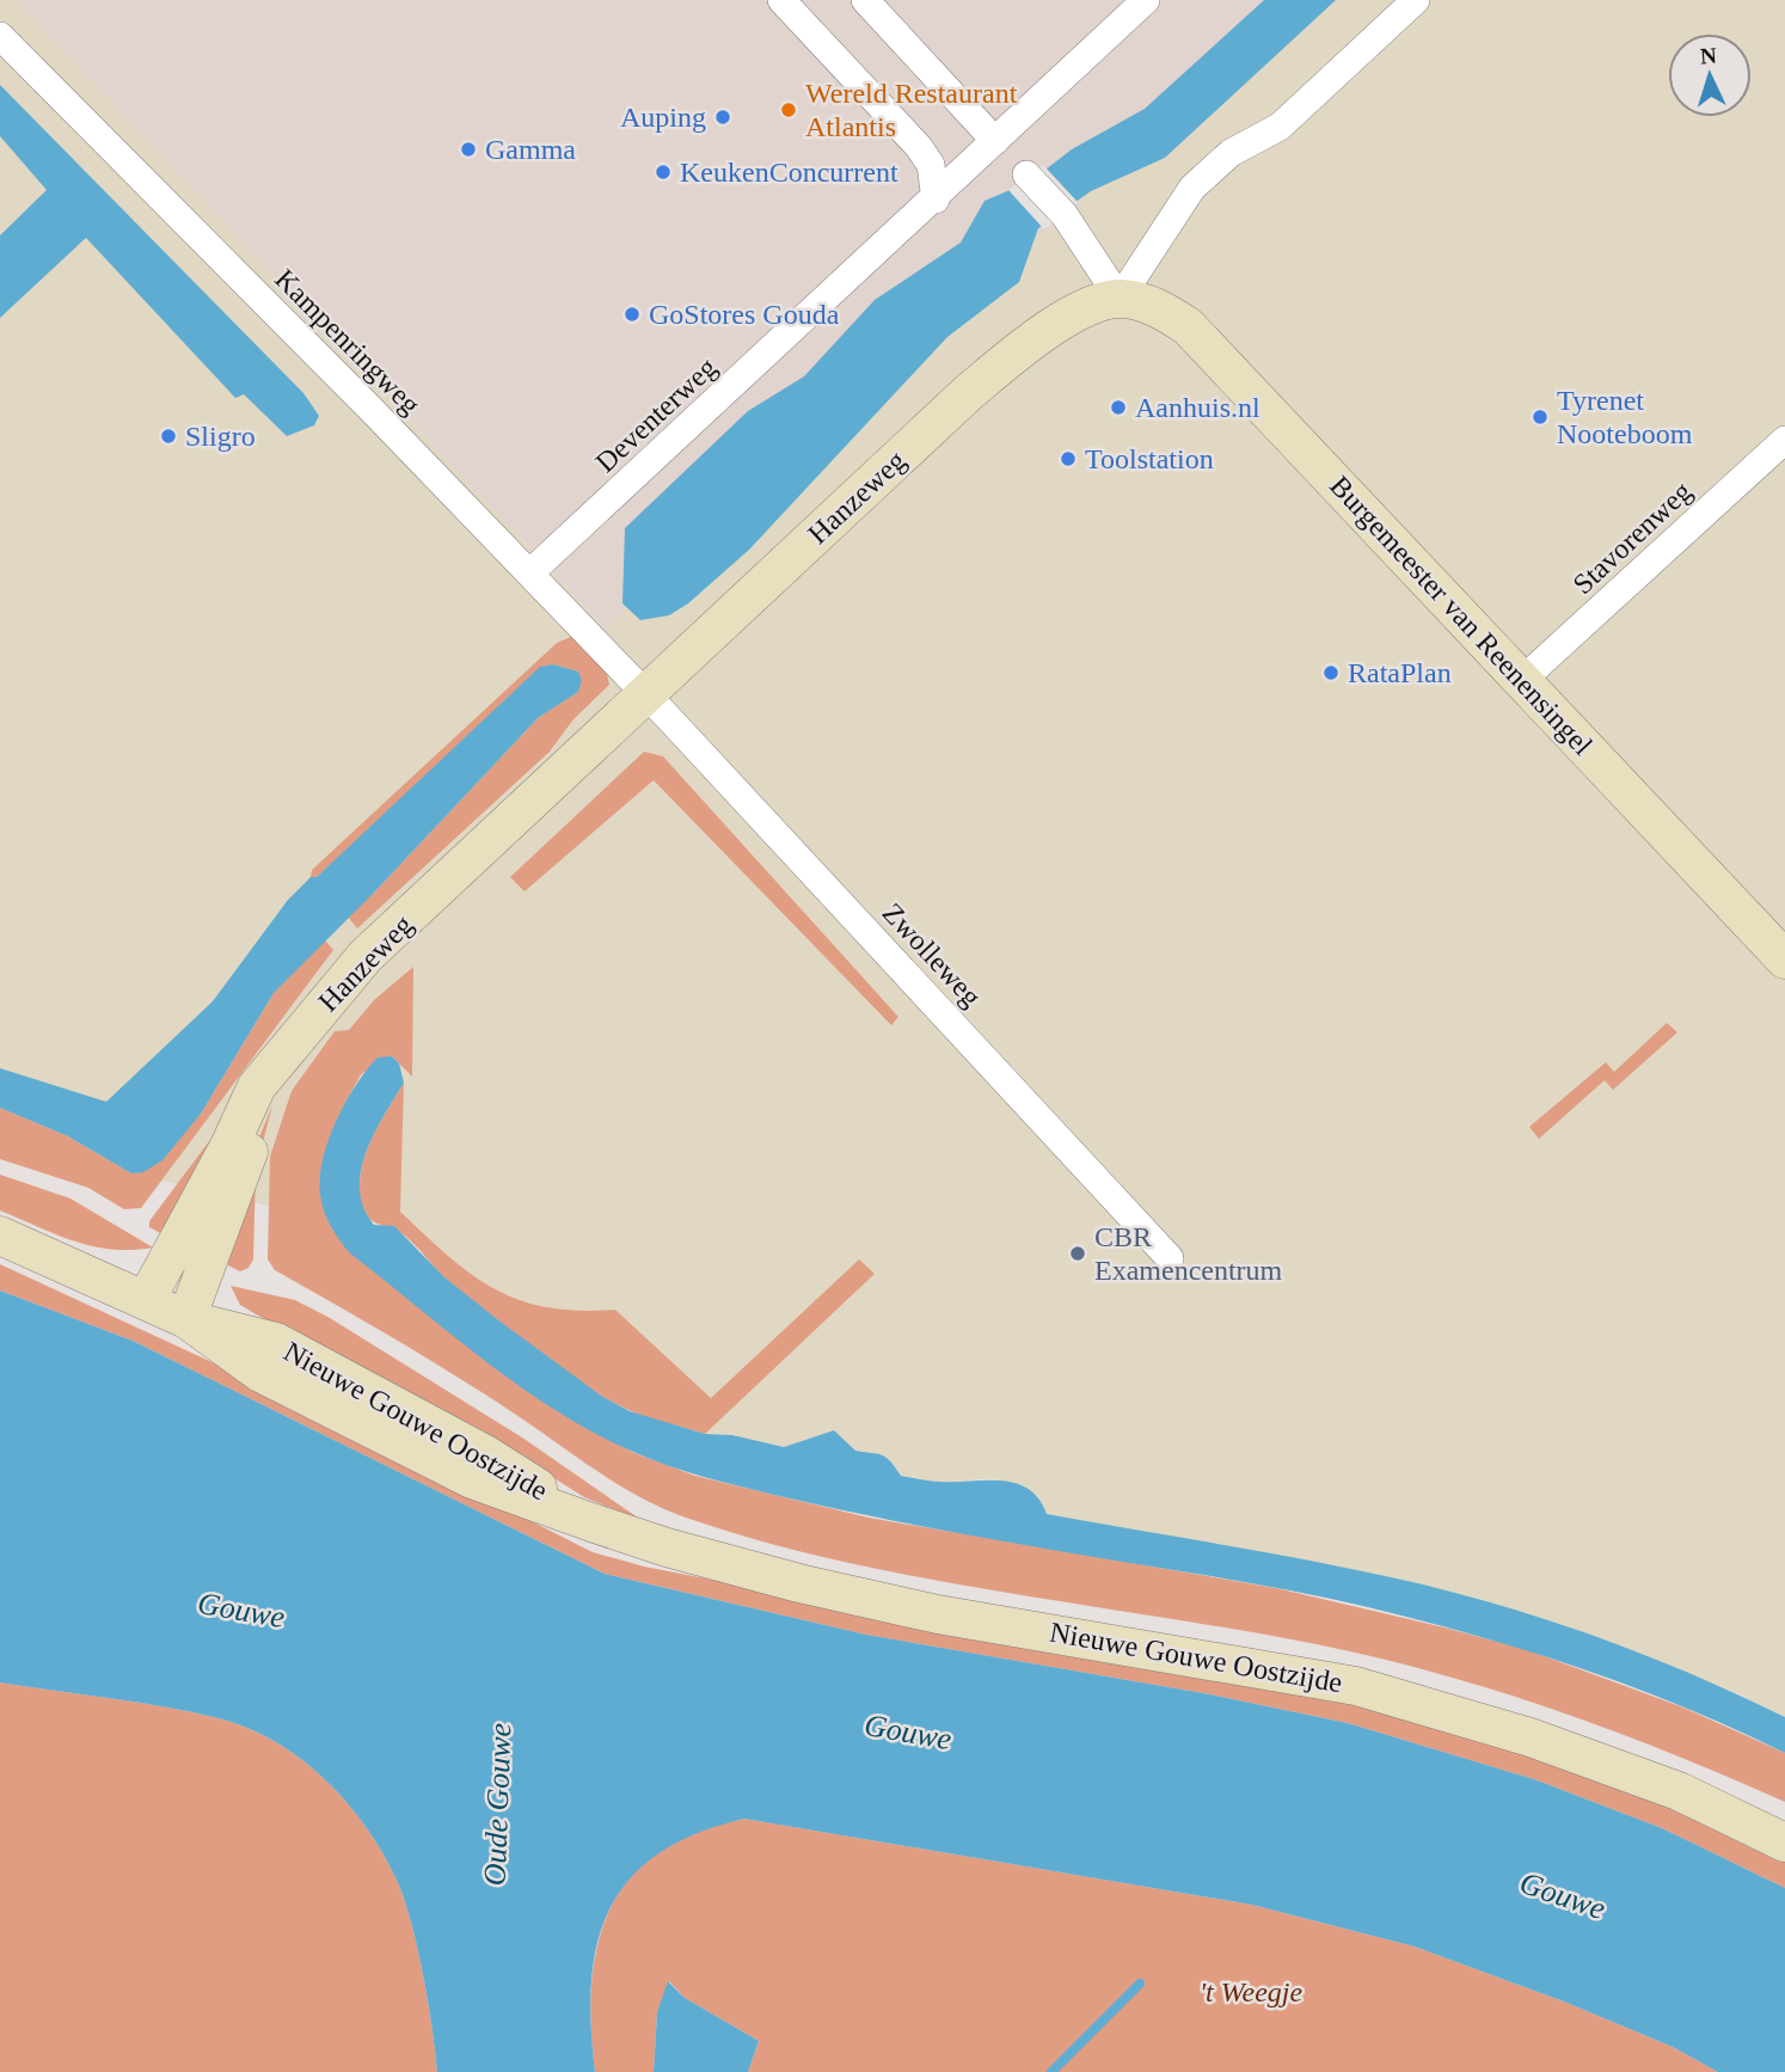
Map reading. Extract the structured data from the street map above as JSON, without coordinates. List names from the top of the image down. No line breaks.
{"streets":{"street":["Kampenringweg","Deventerweg","Hanzeweg","Stavorenweg","Burgemeester van Reenensingel","Zwolleweg","Nieuwe Gouwe Oostzijde"]},"crossings":[["Kampenringweg","Deventerweg"],["Kampenringweg","Hanzeweg"],["Kampenringweg","Zwolleweg"],["Hanzeweg","Burgemeester van Reenensingel"],["Hanzeweg","Zwolleweg"],["Hanzeweg","Nieuwe Gouwe Oostzijde"],["Stavorenweg","Burgemeester van Reenensingel"]],"water":["Gouwe","Oude Gouwe"],"parks":["'t Weegje"],"places":["Wereld Restaurant Atlantis","Auping","Gamma","KeukenConcurrent","GoStores Gouda","Aanhuis.nl","Tyrenet Nooteboom","Sligro","Toolstation","RataPlan","CBR Examencentrum"],"north":"top"}
